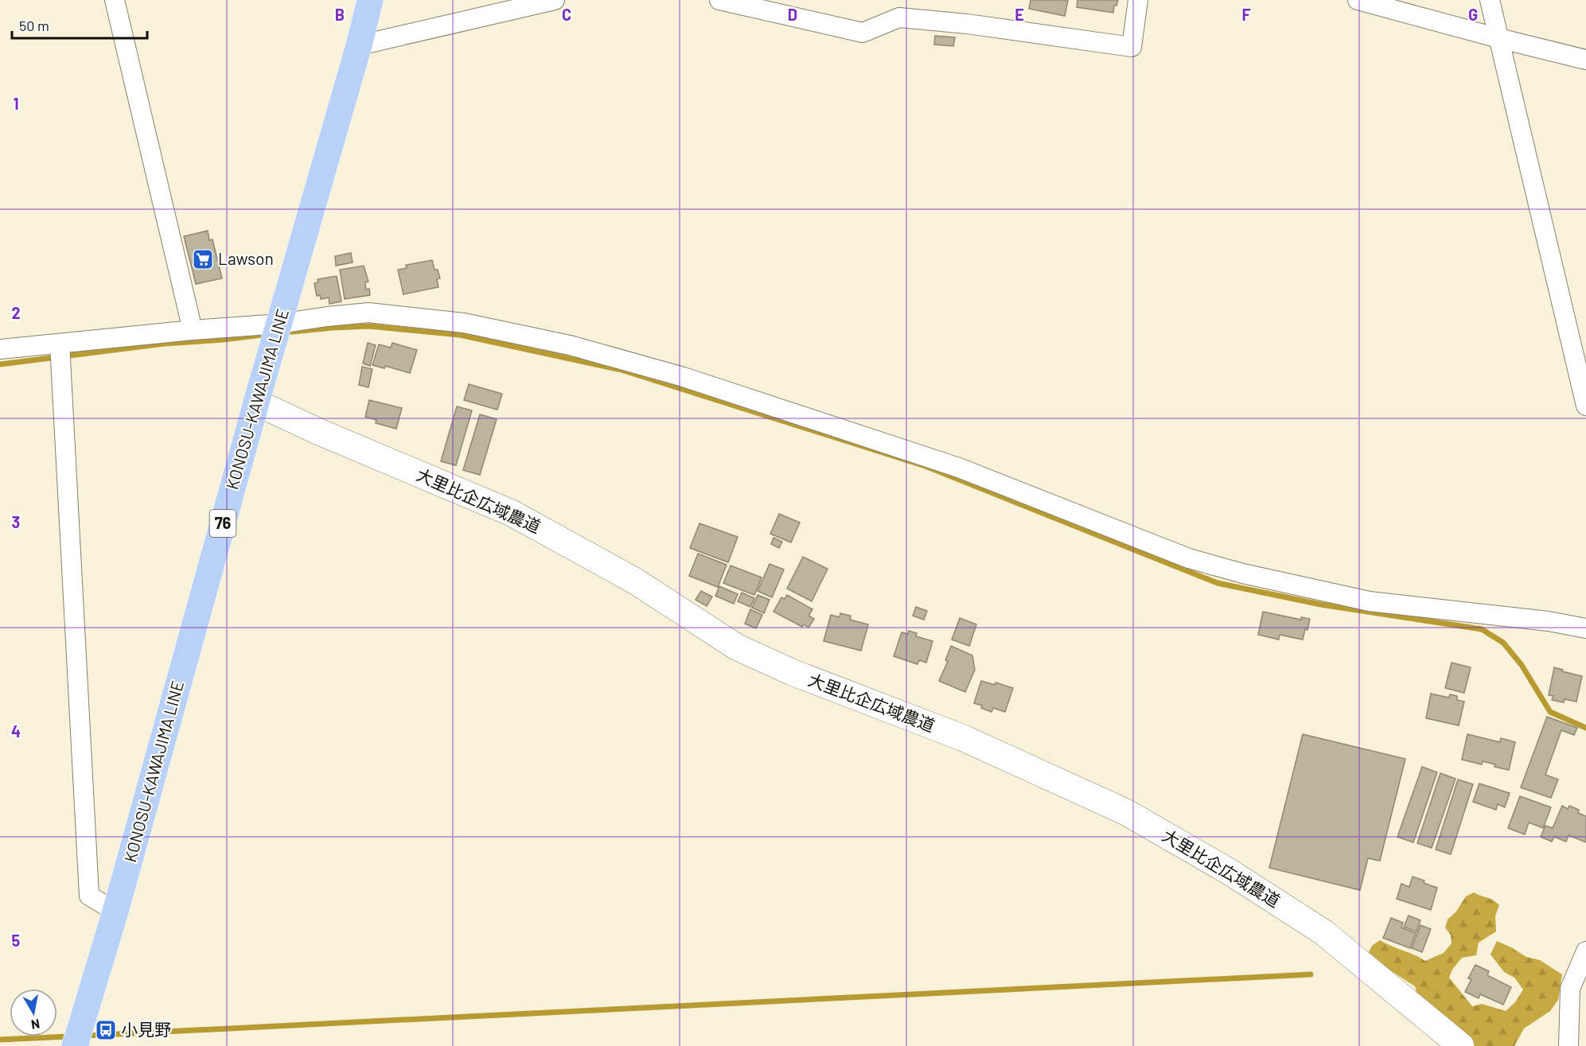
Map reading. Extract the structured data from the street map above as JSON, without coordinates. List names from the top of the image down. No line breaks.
{"streets":{"main road":["KONOSU-KAWAJIMA LINE","76"],"street":["大里比企広域農道"]},"crossings":[["KONOSU-KAWAJIMA LINE","大里比企広域農道"]],"places":{"supermarket":["Lawson"],"bus stop":["小見野"]},"scale_bar":"50 m","north":"bottom","grid":{"columns":["B","C","D","E","F","G"],"rows":["1","2","3","4","5"]}}
